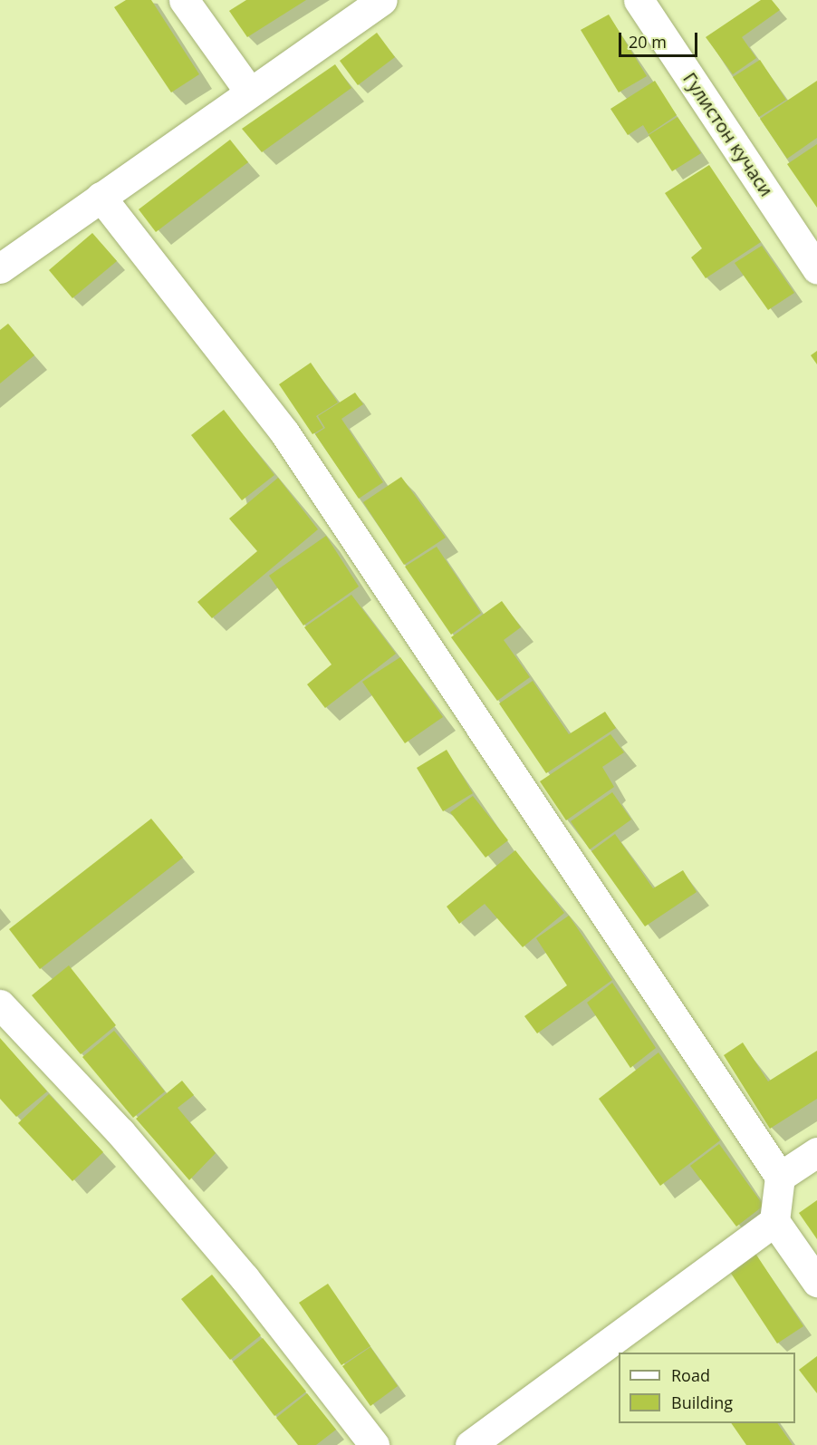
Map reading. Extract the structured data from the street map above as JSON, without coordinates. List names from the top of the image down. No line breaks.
{"streets":{"street":["Гулистон кучаси"]},"legend":["Road","Building"],"scale_bar":"20 m"}
